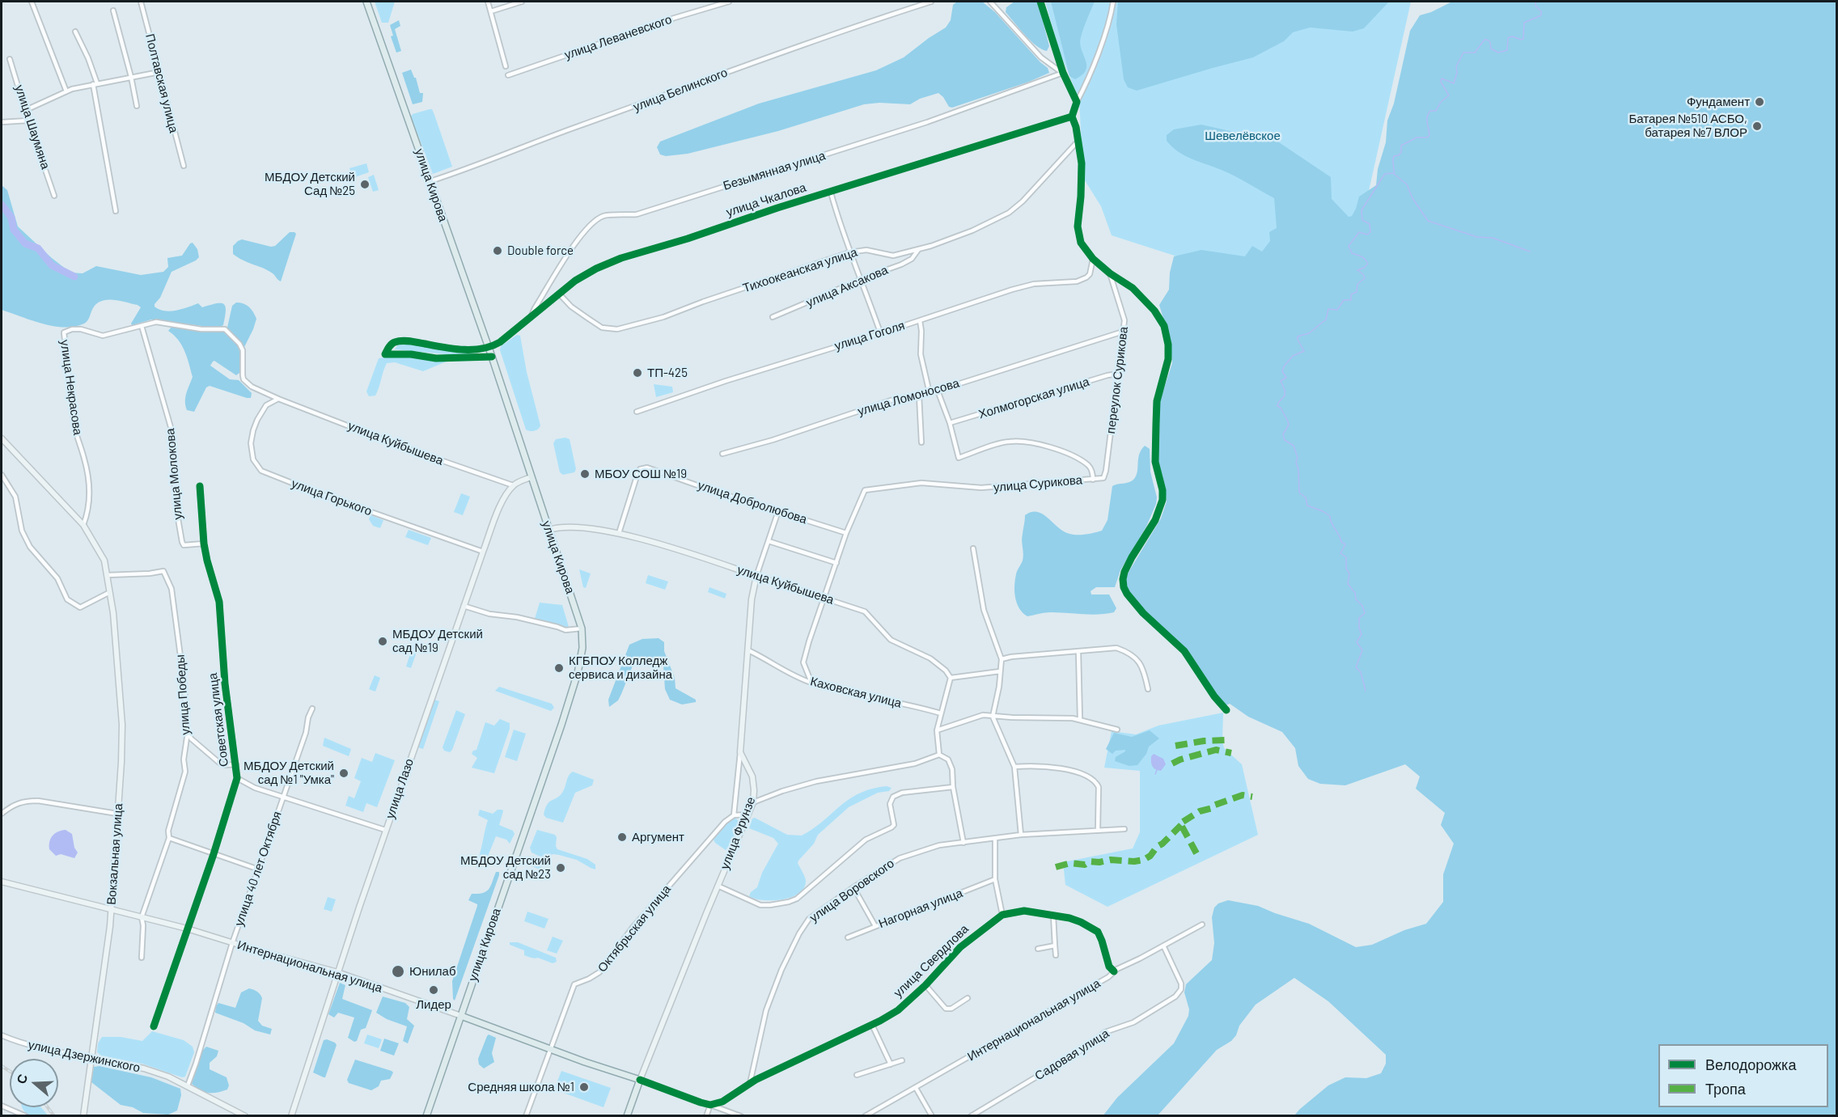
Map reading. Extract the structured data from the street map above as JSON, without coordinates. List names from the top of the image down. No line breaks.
{"streets":{"main road":["улица Кирова","улица Куйбышева","улица Лазо","улица Фрунзе","Вокзальная улица","Интернациональная улица","улица Дзержинского"],"street":["улица Леваневского","Полтавская улица","улица Белинского","улица Шаумяна","Безымянная улица","улица Чкалова","Тихоокеанская улица","улица Аксакова","улица Гоголя","переулок Сурикова","улица Некрасова","улица Ломоносова","Холмогорская улица","улица Молокова","улица Сурикова","улица Горького","улица Добролюбова","Каховская улица","улица Победы","Советская улица","улица 40 лет Октября","улица Воровского","Нагорная улица","Октябрьская улица","улица Свердлова","Садовая улица"]},"crossings":[["улица Белинского","улица Кирова"],["Безымянная улица","улица Чкалова"],["улица Кирова","улица Чкалова"],["улица Кирова","улица Куйбышева"],["улица Кирова","Интернациональная улица"],["улица Чкалова","Тихоокеанская улица"],["Тихоокеанская улица","улица Аксакова"],["переулок Сурикова","улица Ломоносова"],["переулок Сурикова","Холмогорская улица"],["переулок Сурикова","улица Сурикова"],["улица Некрасова","улица Куйбышева"],["улица Некрасова","улица Молокова"],["улица Некрасова","улица Горького"],["улица Некрасова","Вокзальная улица"],["Холмогорская улица","улица Сурикова"],["улица Куйбышева","улица Горького"],["улица Куйбышева","улица Добролюбова"],["улица Куйбышева","улица Лазо"],["улица Куйбышева","улица Фрунзе"],["улица Молокова","Советская улица"],["улица Сурикова","улица Добролюбова"],["улица Горького","улица Лазо"],["улица Добролюбова","улица Фрунзе"],["Каховская улица","улица Фрунзе"],["улица Победы","Вокзальная улица"],["улица Победы","Интернациональная улица"],["Советская улица","Интернациональная улица"],["улица Лазо","Интернациональная улица"],["улица Фрунзе","Интернациональная улица"],["Вокзальная улица","Интернациональная улица"],["Вокзальная улица","улица Дзержинского"],["улица 40 лет Октября","Интернациональная улица"],["улица 40 лет Октября","улица Дзержинского"],["улица Воровского","улица Свердлова"],["Октябрьская улица","Интернациональная улица"],["улица Свердлова","Интернациональная улица"],["Интернациональная улица","Садовая улица"]],"parks":["Шевелёвское"],"places":["Фундамент","Батарея №510 АСБО, батарея №7 ВЛОР","МБДОУ Детский Сад №25","Double force","ТП-425","МБОУ СОШ №19","МБДОУ Детский сад №19","КГБПОУ Колледж сервиса и дизайна","МБДОУ Детский сад №1 \"Умка\"","Аргумент","МБДОУ Детский сад №23","Юнилаб","Лидер","Средняя школа №1"],"legend":["Велодорожка","Тропа"],"north":"left"}
